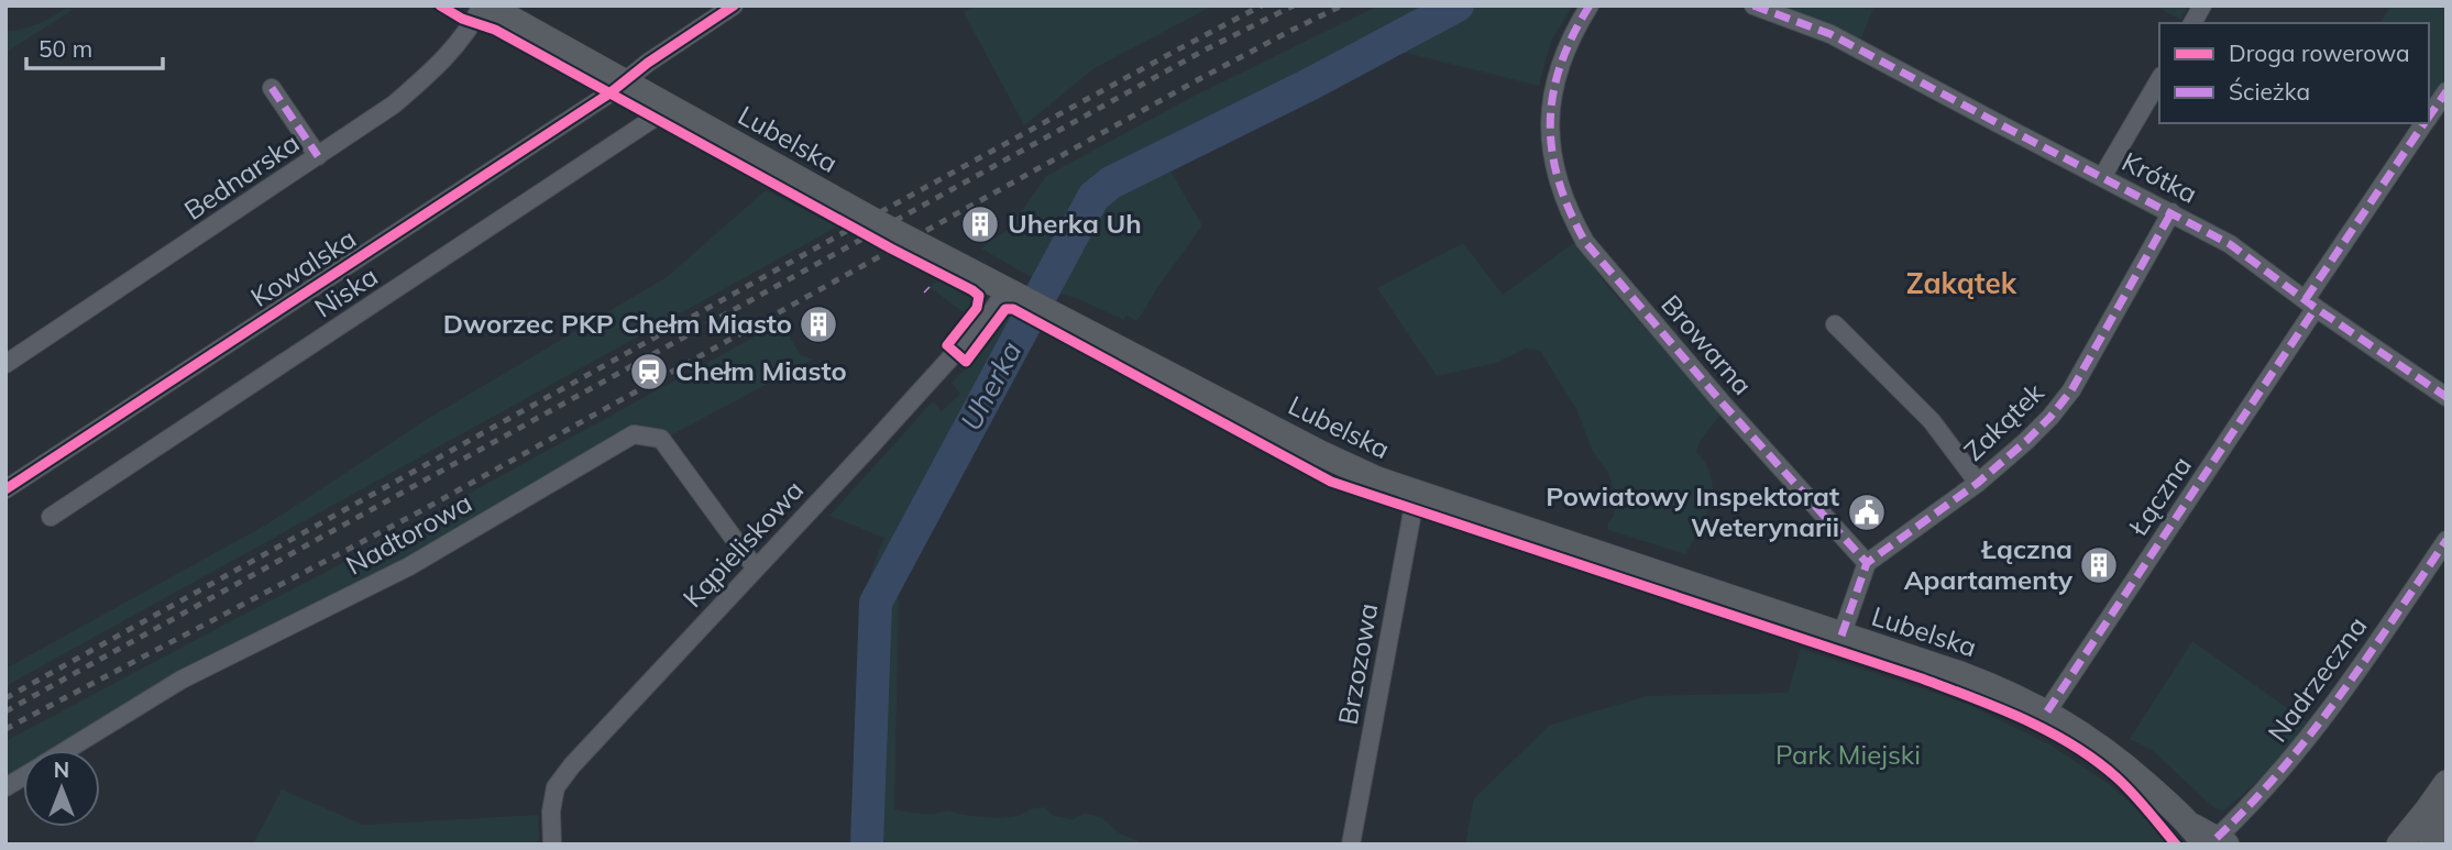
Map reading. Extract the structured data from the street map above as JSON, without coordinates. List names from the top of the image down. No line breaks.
{"streets":{"main road":["Lubelska"],"street":["Bednarska","Krótka","Kowalska","Niska","Browarna","Zakątek","Łączna","Nadtorowa","Kąpieliskowa","Brzozowa","Nadrzeczna"]},"crossings":[["Lubelska","Bednarska"],["Lubelska","Kowalska"],["Lubelska","Niska"],["Lubelska","Łączna"],["Lubelska","Kąpieliskowa"],["Lubelska","Brzozowa"],["Lubelska","Nadrzeczna"],["Krótka","Zakątek"],["Krótka","Łączna"],["Browarna","Zakątek"],["Nadtorowa","Kąpieliskowa"]],"districts":["Zakątek"],"water":["Uherka"],"parks":["Park Miejski"],"places":{"building":["Uherka Uh","Dworzec PKP Chełm Miasto","Łączna Apartamenty"],"station":["Chełm Miasto"],"public building":["Powiatowy Inspektorat Weterynarii"]},"legend":["Droga rowerowa","Ścieżka"],"scale_bar":"50 m","north":"top"}
